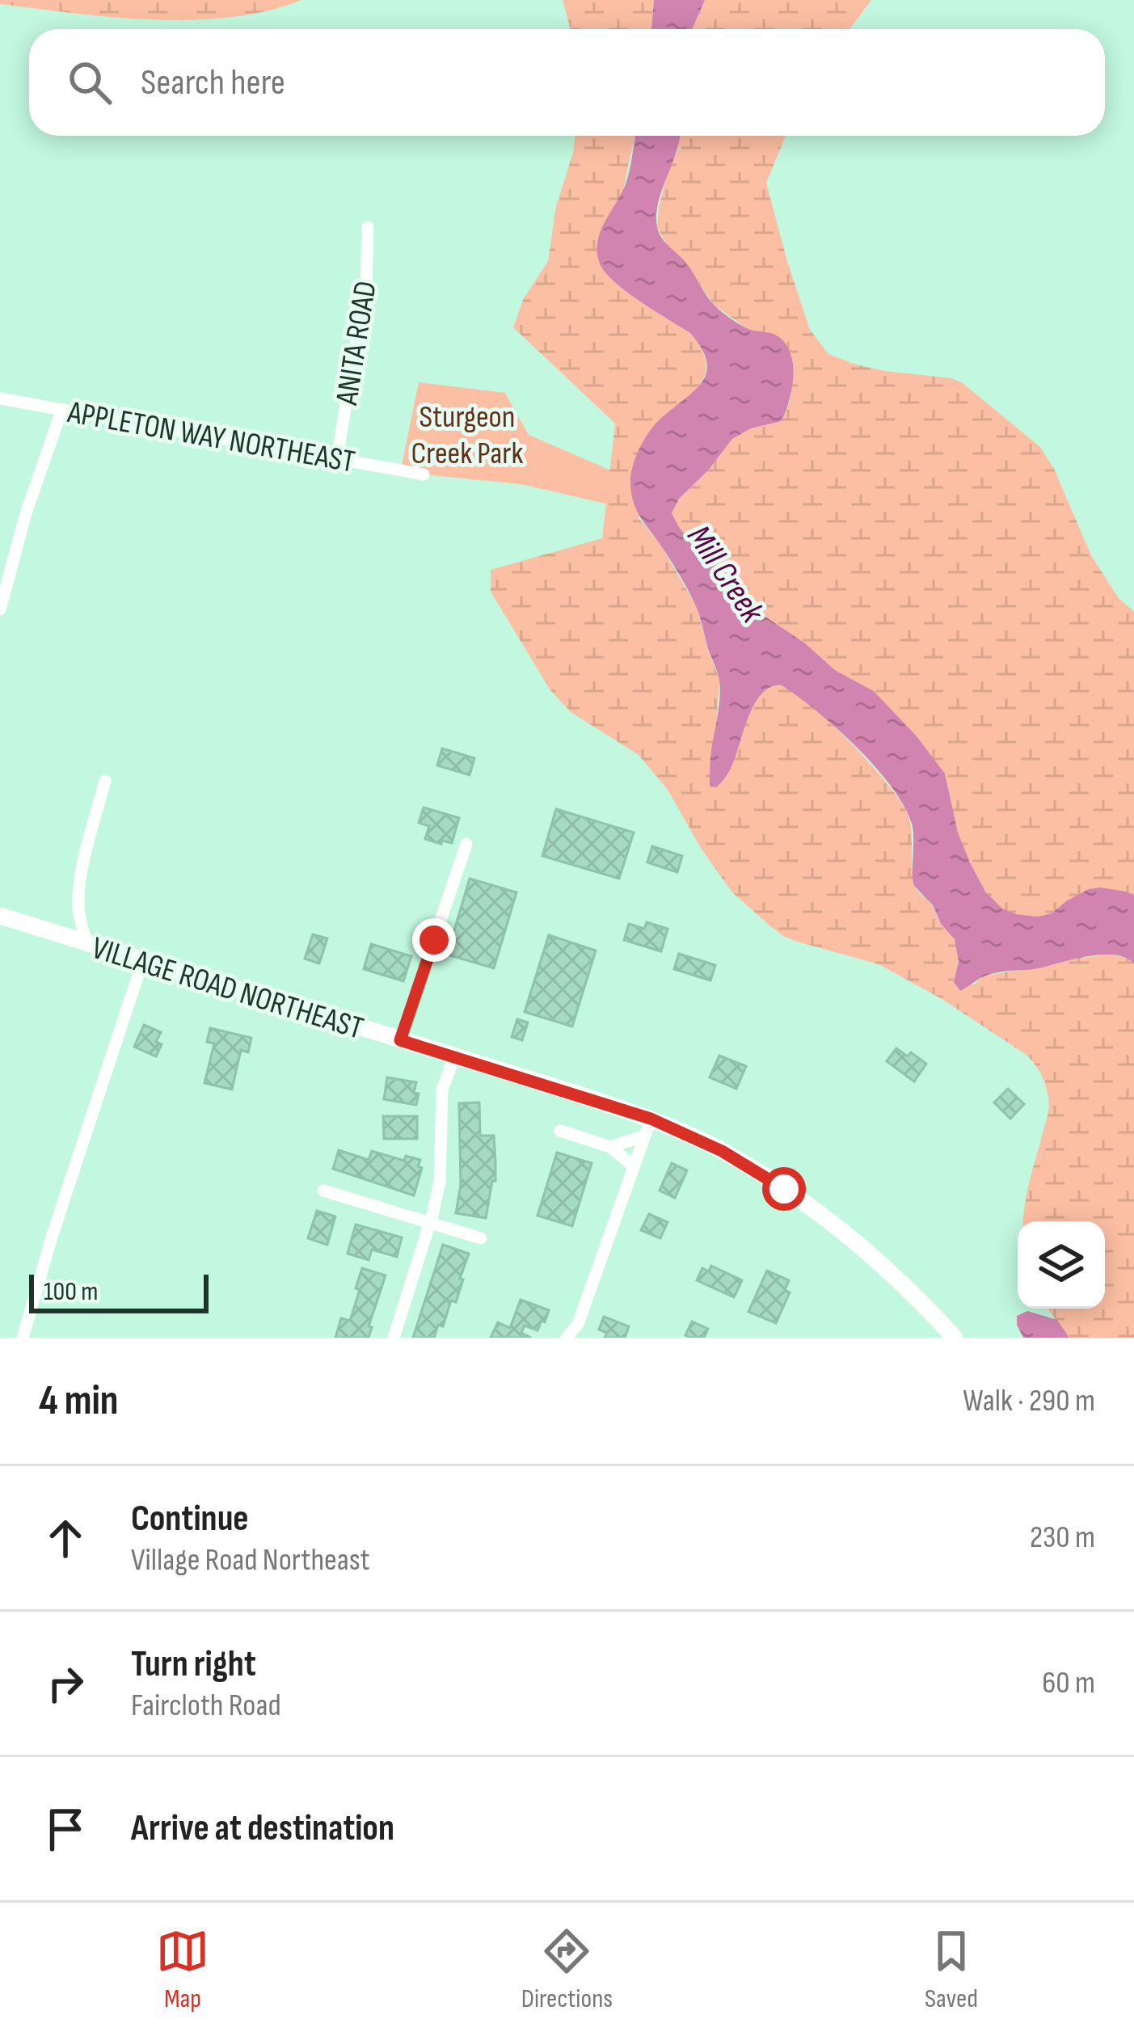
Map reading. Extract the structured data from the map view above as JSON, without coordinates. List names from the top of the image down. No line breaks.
{"streets":{"main road":["VILLAGE ROAD NORTHEAST"],"street":["ANITA ROAD","APPLETON WAY NORTHEAST"]},"crossings":[["ANITA ROAD","APPLETON WAY NORTHEAST"]],"water":["Mill Creek"],"parks":["Sturgeon Creek Park"],"scale_bar":"100 m","page":{"search":"Search here","scale":"100 m","heading":["4 min","Walk · 290 m"],"list":[["Continue","Village Road Northeast","230 m"],["Turn right","Faircloth Road","60 m"],"Arrive at destination"],"nav":["Map","Directions","Saved"]}}
